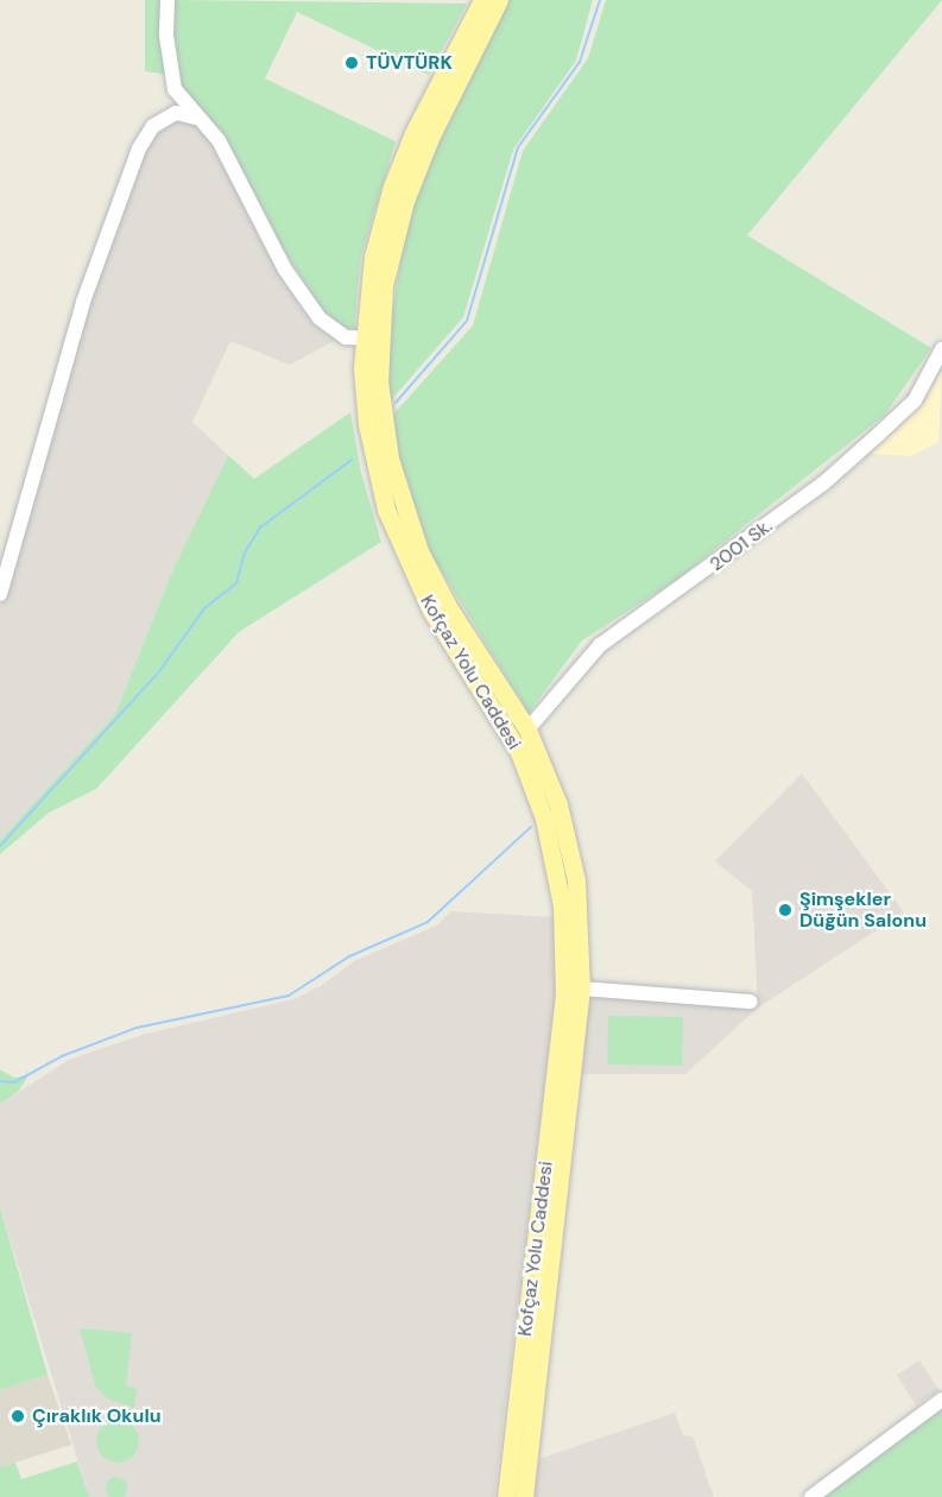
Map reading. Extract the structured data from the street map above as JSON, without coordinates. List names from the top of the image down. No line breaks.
{"streets":{"main road":["Kofçaz Yolu Caddesi"],"street":["2001 Sk."]},"crossings":[["2001 Sk.","Kofçaz Yolu Caddesi"]],"places":["TÜVTÜRK","Şimşekler Düğün Salonu","Çıraklık Okulu"]}
